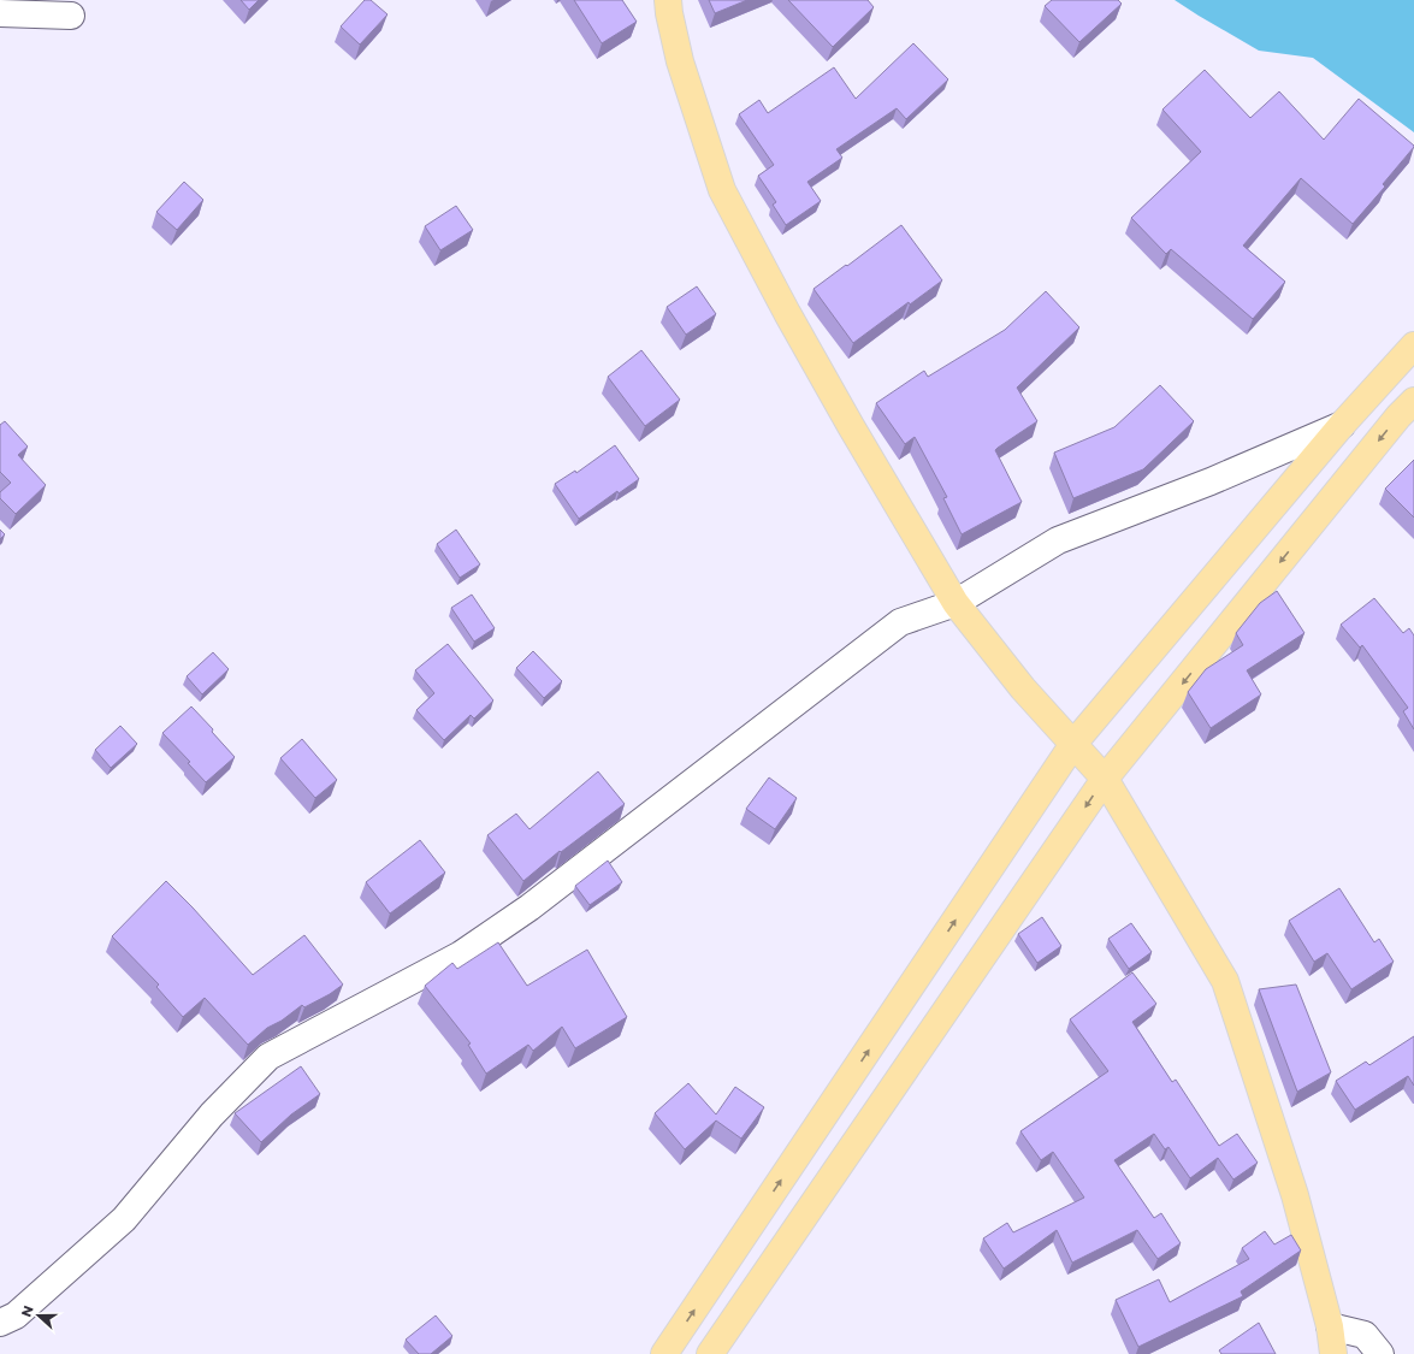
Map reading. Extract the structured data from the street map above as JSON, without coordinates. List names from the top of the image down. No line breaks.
{"north":"left"}
